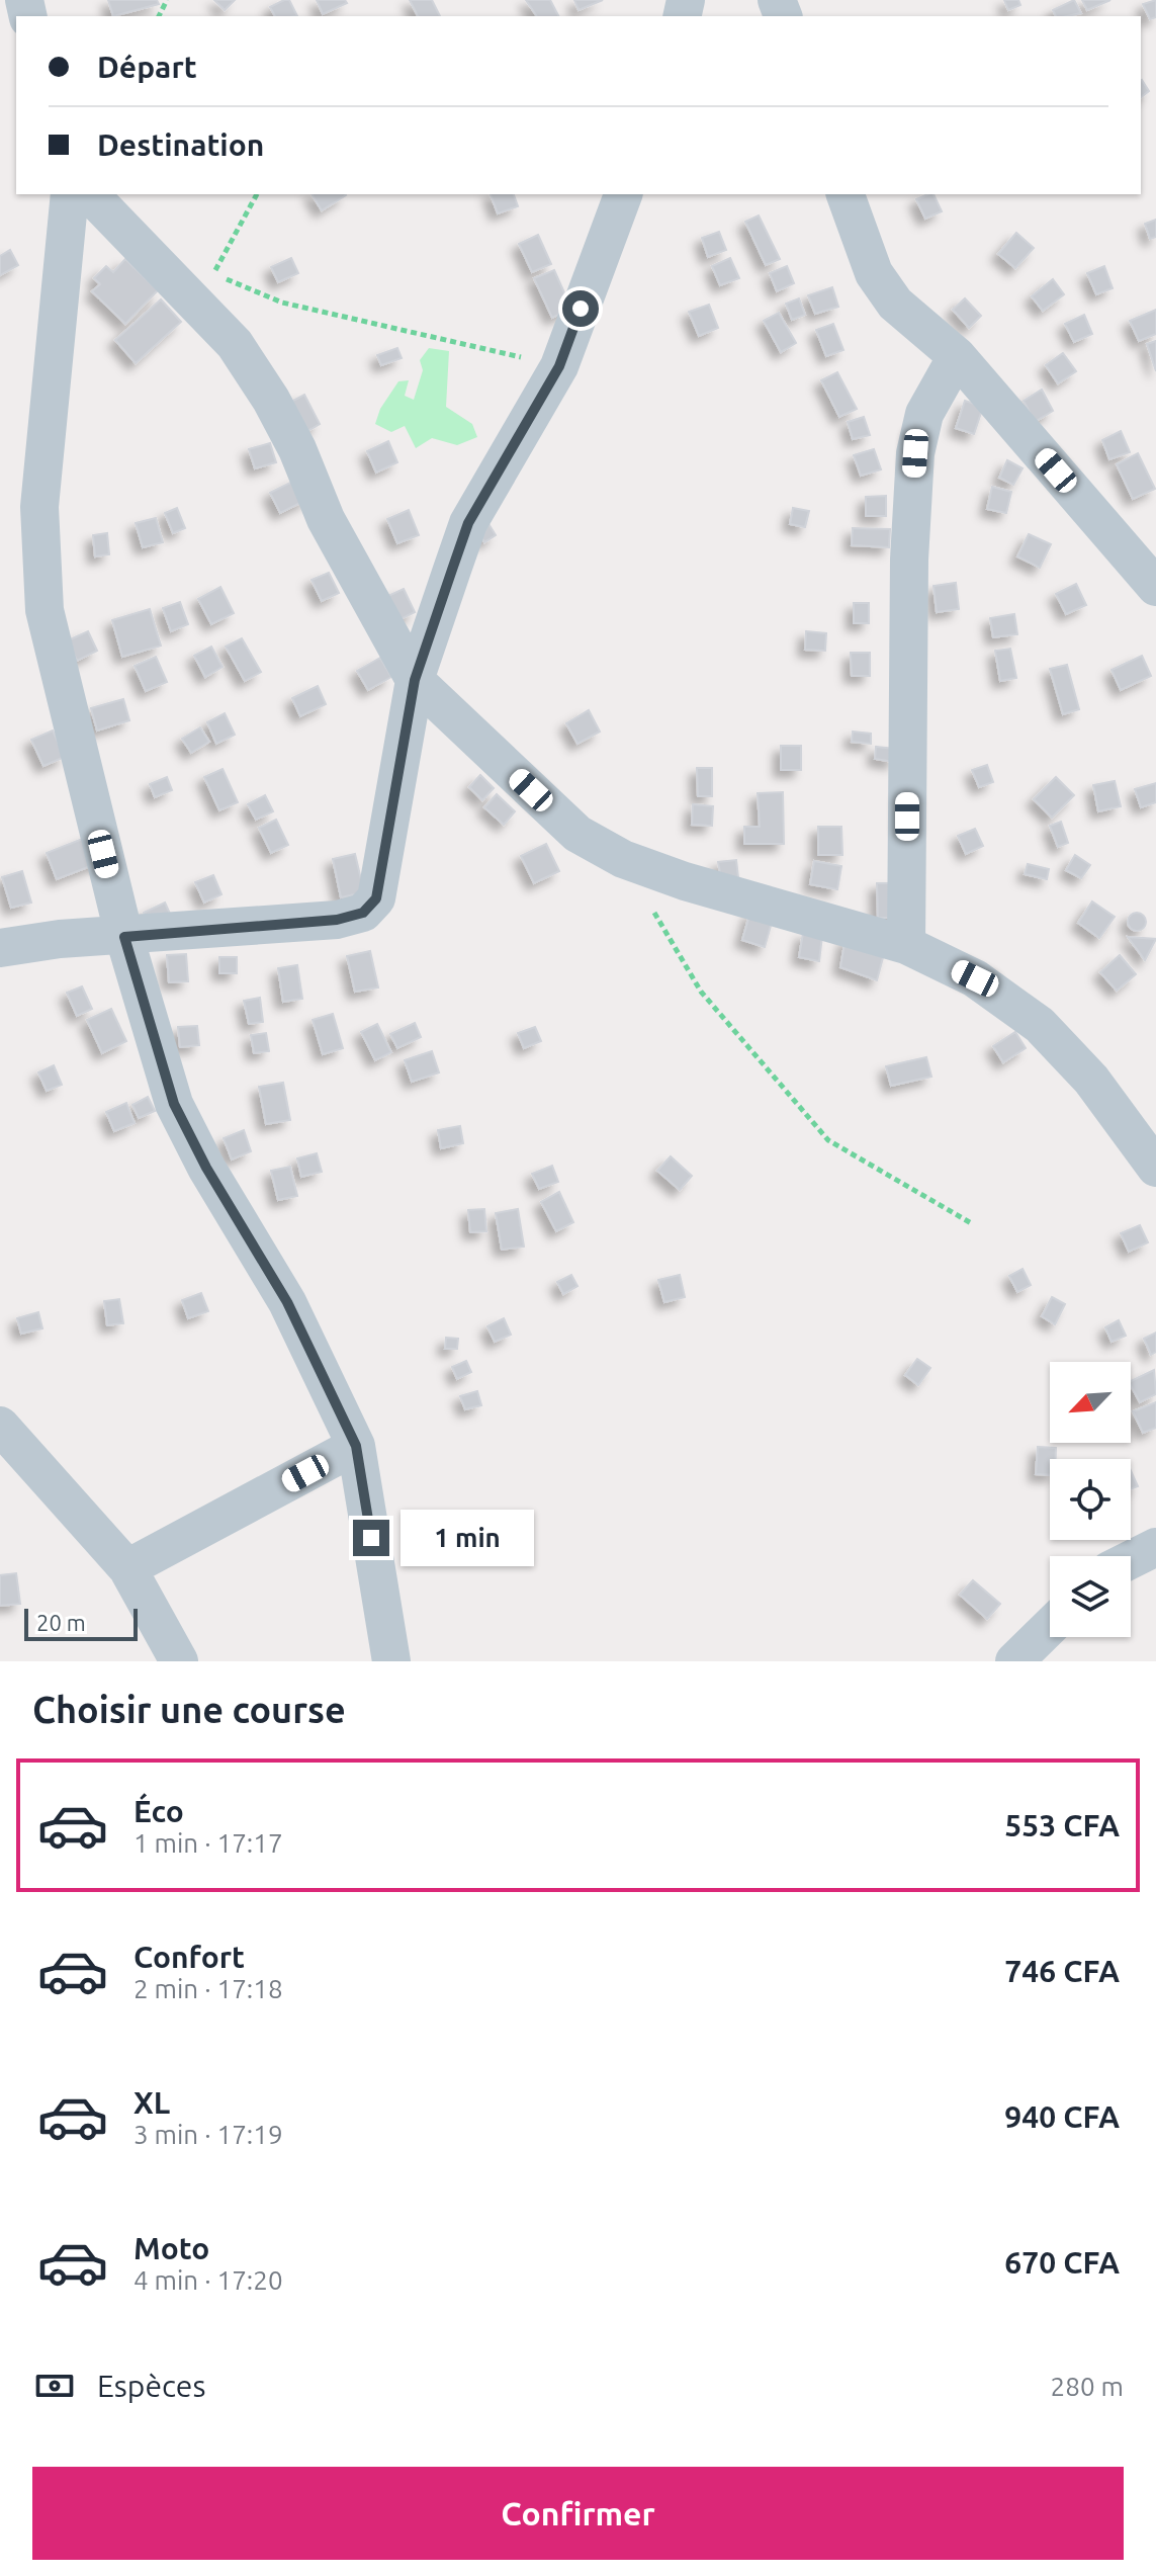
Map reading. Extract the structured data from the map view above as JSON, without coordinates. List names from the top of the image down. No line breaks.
{"scale_bar":"20 m","north":"bottom left","page":{"banner":["Départ","Destination"],"bubble":"1 min","scale":"20 m","heading":"Choisir une course","list":[{"name":"Éco","note":"1 min · 17:17","value":"553 CFA"},{"name":"Confort","note":"2 min · 17:18","value":"746 CFA"},{"name":"XL","note":"3 min · 17:19","value":"940 CFA"},{"name":"Moto","note":"4 min · 17:20","value":"670 CFA"}],"pay":["Espèces","280 m"],"buttons":"Confirmer"}}
